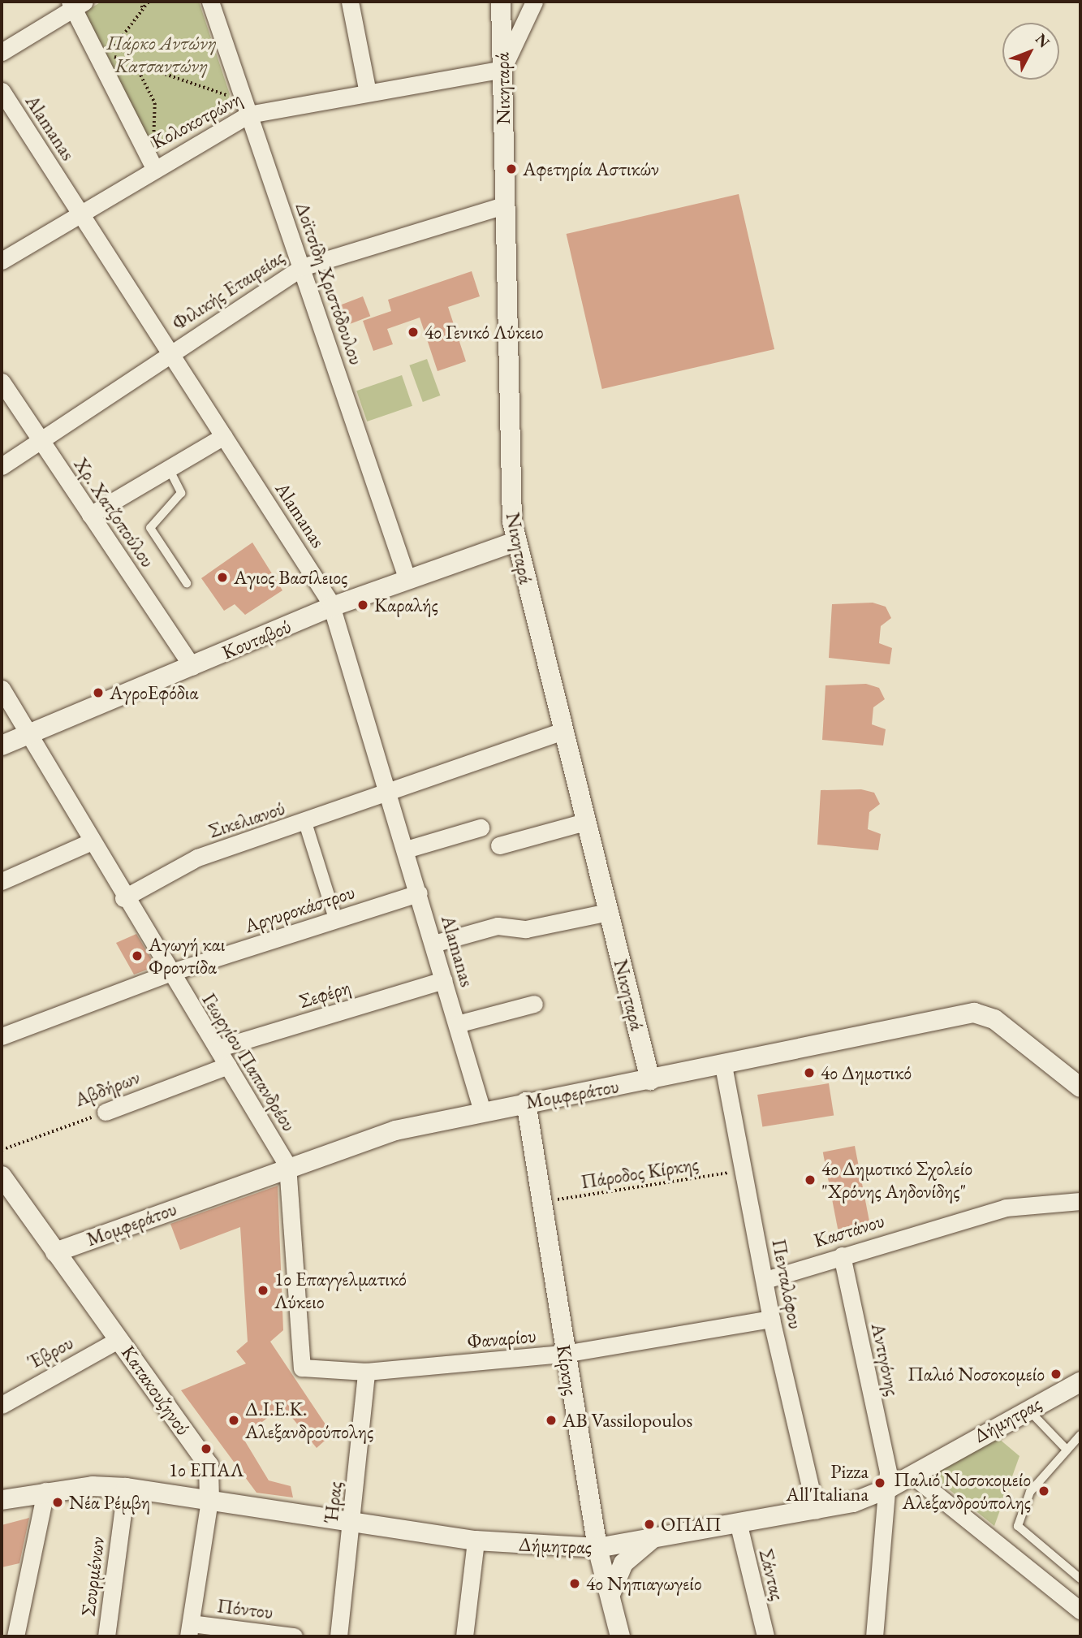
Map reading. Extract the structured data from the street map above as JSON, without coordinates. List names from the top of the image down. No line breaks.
{"streets":{"street":["Νικηταρά","Κολοκοτρώνη","Alamanas","Δοϊτσίδη Χριστόδουλου","Φιλικής Εταιρείας","Χρ. Χατζοπούλου","Κουταβού","Σικελιανού","Αργυροκάστρου","Σεφέρη","Γεωργίου Παπανδρέου","Αβδήρων","Μομφεράτου","Καστάνου","Πενταλόφου","Φαναρίου","Έβρου","Αντιγόνης","Κίρκης","Κατακουζηνού","Δήμητρας","Ήρας","Σάντας","Σουρμένων","Πόντου"],"path":["Πάροδος Κίρκης"]},"crossings":[["Νικηταρά","Κολοκοτρώνη"],["Νικηταρά","Φιλικής Εταιρείας"],["Νικηταρά","Κουταβού"],["Νικηταρά","Σικελιανού"],["Νικηταρά","Μομφεράτου"],["Κολοκοτρώνη","Alamanas"],["Κολοκοτρώνη","Δοϊτσίδη Χριστόδουλου"],["Alamanas","Φιλικής Εταιρείας"],["Alamanas","Κουταβού"],["Alamanas","Σικελιανού"],["Alamanas","Αργυροκάστρου"],["Alamanas","Σεφέρη"],["Alamanas","Μομφεράτου"],["Δοϊτσίδη Χριστόδουλου","Φιλικής Εταιρείας"],["Δοϊτσίδη Χριστόδουλου","Κουταβού"],["Φιλικής Εταιρείας","Χρ. Χατζοπούλου"],["Χρ. Χατζοπούλου","Κουταβού"],["Κουταβού","Γεωργίου Παπανδρέου"],["Σικελιανού","Γεωργίου Παπανδρέου"],["Αργυροκάστρου","Γεωργίου Παπανδρέου"],["Σεφέρη","Γεωργίου Παπανδρέου"],["Γεωργίου Παπανδρέου","Αβδήρων"],["Γεωργίου Παπανδρέου","Μομφεράτου"],["Γεωργίου Παπανδρέου","Φαναρίου"],["Μομφεράτου","Πενταλόφου"],["Μομφεράτου","Κίρκης"],["Μομφεράτου","Κατακουζηνού"],["Πάροδος Κίρκης","Πενταλόφου"],["Πάροδος Κίρκης","Κίρκης"],["Καστάνου","Πενταλόφου"],["Καστάνου","Αντιγόνης"],["Πενταλόφου","Φαναρίου"],["Πενταλόφου","Δήμητρας"],["Φαναρίου","Κίρκης"],["Φαναρίου","Ήρας"],["Έβρου","Κατακουζηνού"],["Αντιγόνης","Δήμητρας"],["Κίρκης","Δήμητρας"],["Κατακουζηνού","Δήμητρας"],["Κατακουζηνού","Πόντου"],["Δήμητρας","Ήρας"],["Δήμητρας","Σάντας"],["Δήμητρας","Σουρμένων"]],"parks":["Πάρκο Αντώνη Κατσαντώνη"],"places":["Αφετηρία Αστικών","4ο Γενικό Λύκειο","Αγιος Βασίλειος","Καραλής","ΑγροΕφόδια","Αγωγή και Φροντίδα","4ο Δημοτικό","4ο Δημοτικό Σχολείο \"Χρόνης Αηδονίδης\"","1ο Επαγγελματικό Λύκειο","Παλιό Νοσοκομείο","Δ.Ι.Ε.Κ. Αλεξανδρούπολης","AB Vassilopoulos","1ο ΕΠΑΛ","Pizza All'Italiana","Παλιό Νοσοκομείο Αλεξανδρούπολης","Νέα Ρέμβη","ΟΠΑΠ","4ο Νηπιαγωγείο"],"north":"top right"}
